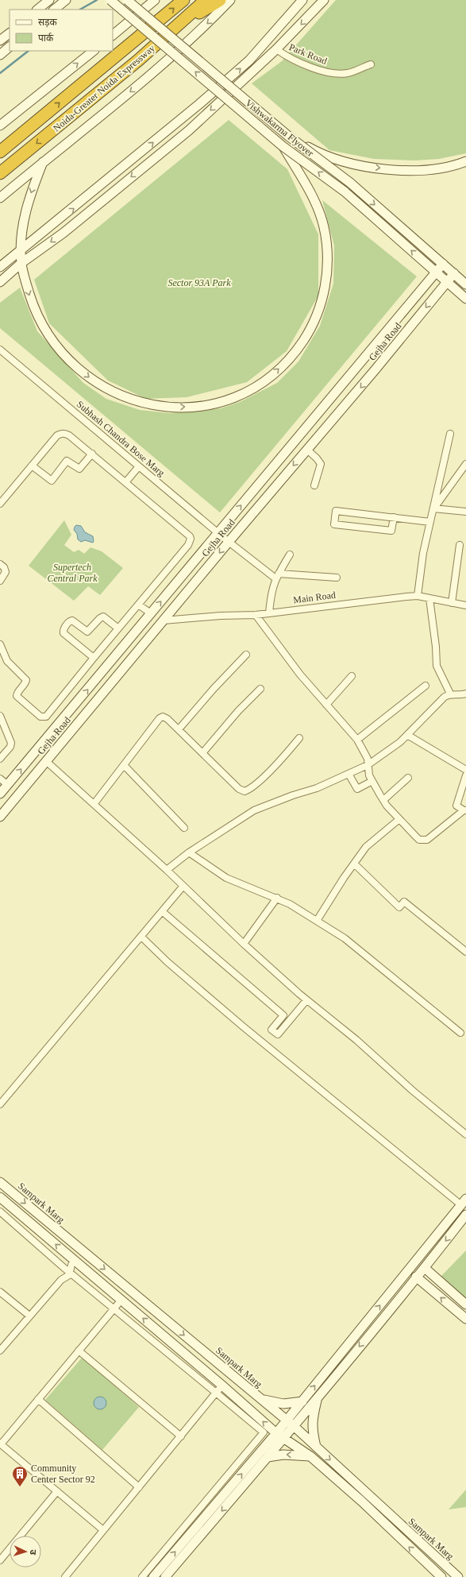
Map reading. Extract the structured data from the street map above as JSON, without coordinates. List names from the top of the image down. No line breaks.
{"streets":{"highway":["Noida-Greater Noida Expressway"],"street":["Park Road","Vishwakarma Flyover","Gejha Road","Subhash Chandra Bose Marg","Main Road","Sampark Marg"]},"crossings":[["Vishwakarma Flyover","Gejha Road"],["Gejha Road","Subhash Chandra Bose Marg"],["Gejha Road","Main Road"]],"parks":["Sector 93A Park","Supertech Central Park"],"places":{"building":["Community Center Sector 92"]},"legend":["सड़क","पार्क"],"north":"right"}
